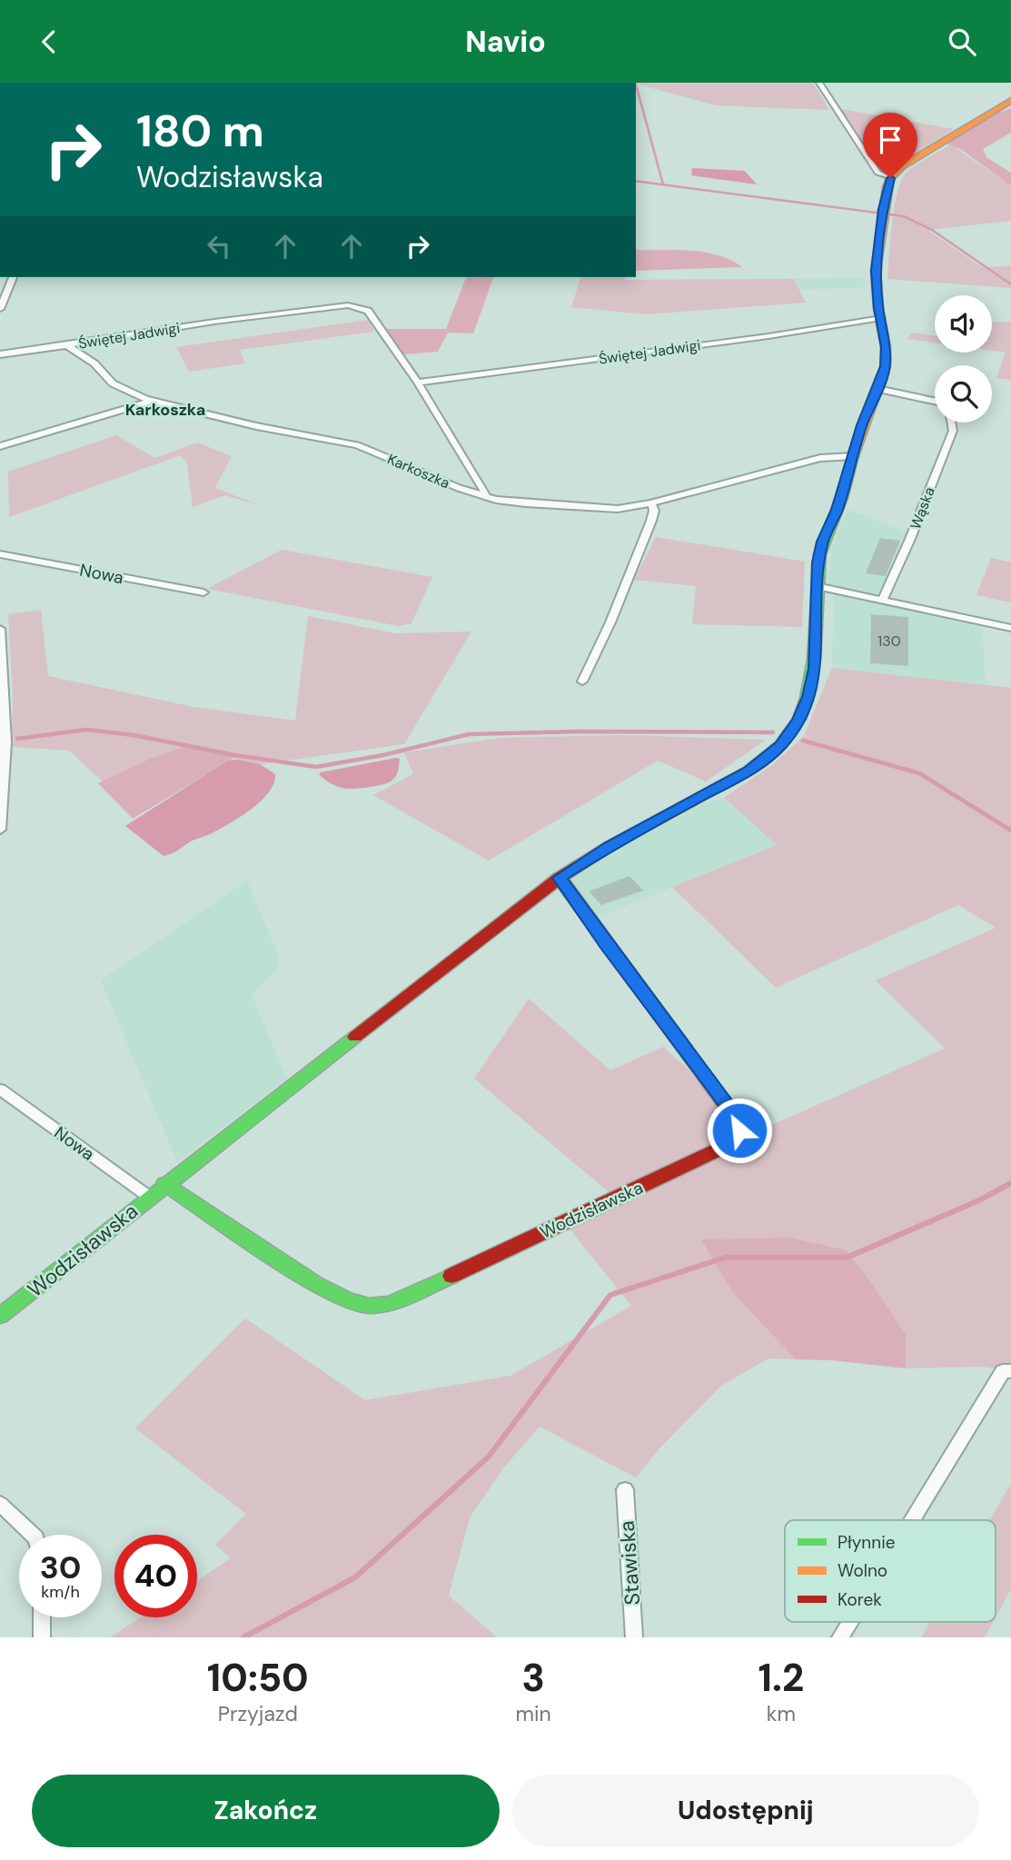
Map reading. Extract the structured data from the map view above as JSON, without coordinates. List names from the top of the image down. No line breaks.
{"streets":{"street":["Świętej Jadwigi","Karkoszka","Wąska","Nowa","Wodzisławska","Stawiska"]},"crossings":[["Świętej Jadwigi","Karkoszka"],["Świętej Jadwigi","Wodzisławska"],["Karkoszka","Wodzisławska"],["Nowa","Wodzisławska"]],"districts":["Karkoszka"],"house_numbers":["130"],"legend":["Płynnie","Wolno","Korek"],"page":{"header":"Navio","turn":["180 m","Wodzisławska"],"speed":"30 km/h","limit":"40","eta":["10:50","Przyjazd","3","min","1.2","km"],"buttons":["Zakończ","Udostępnij"]}}
